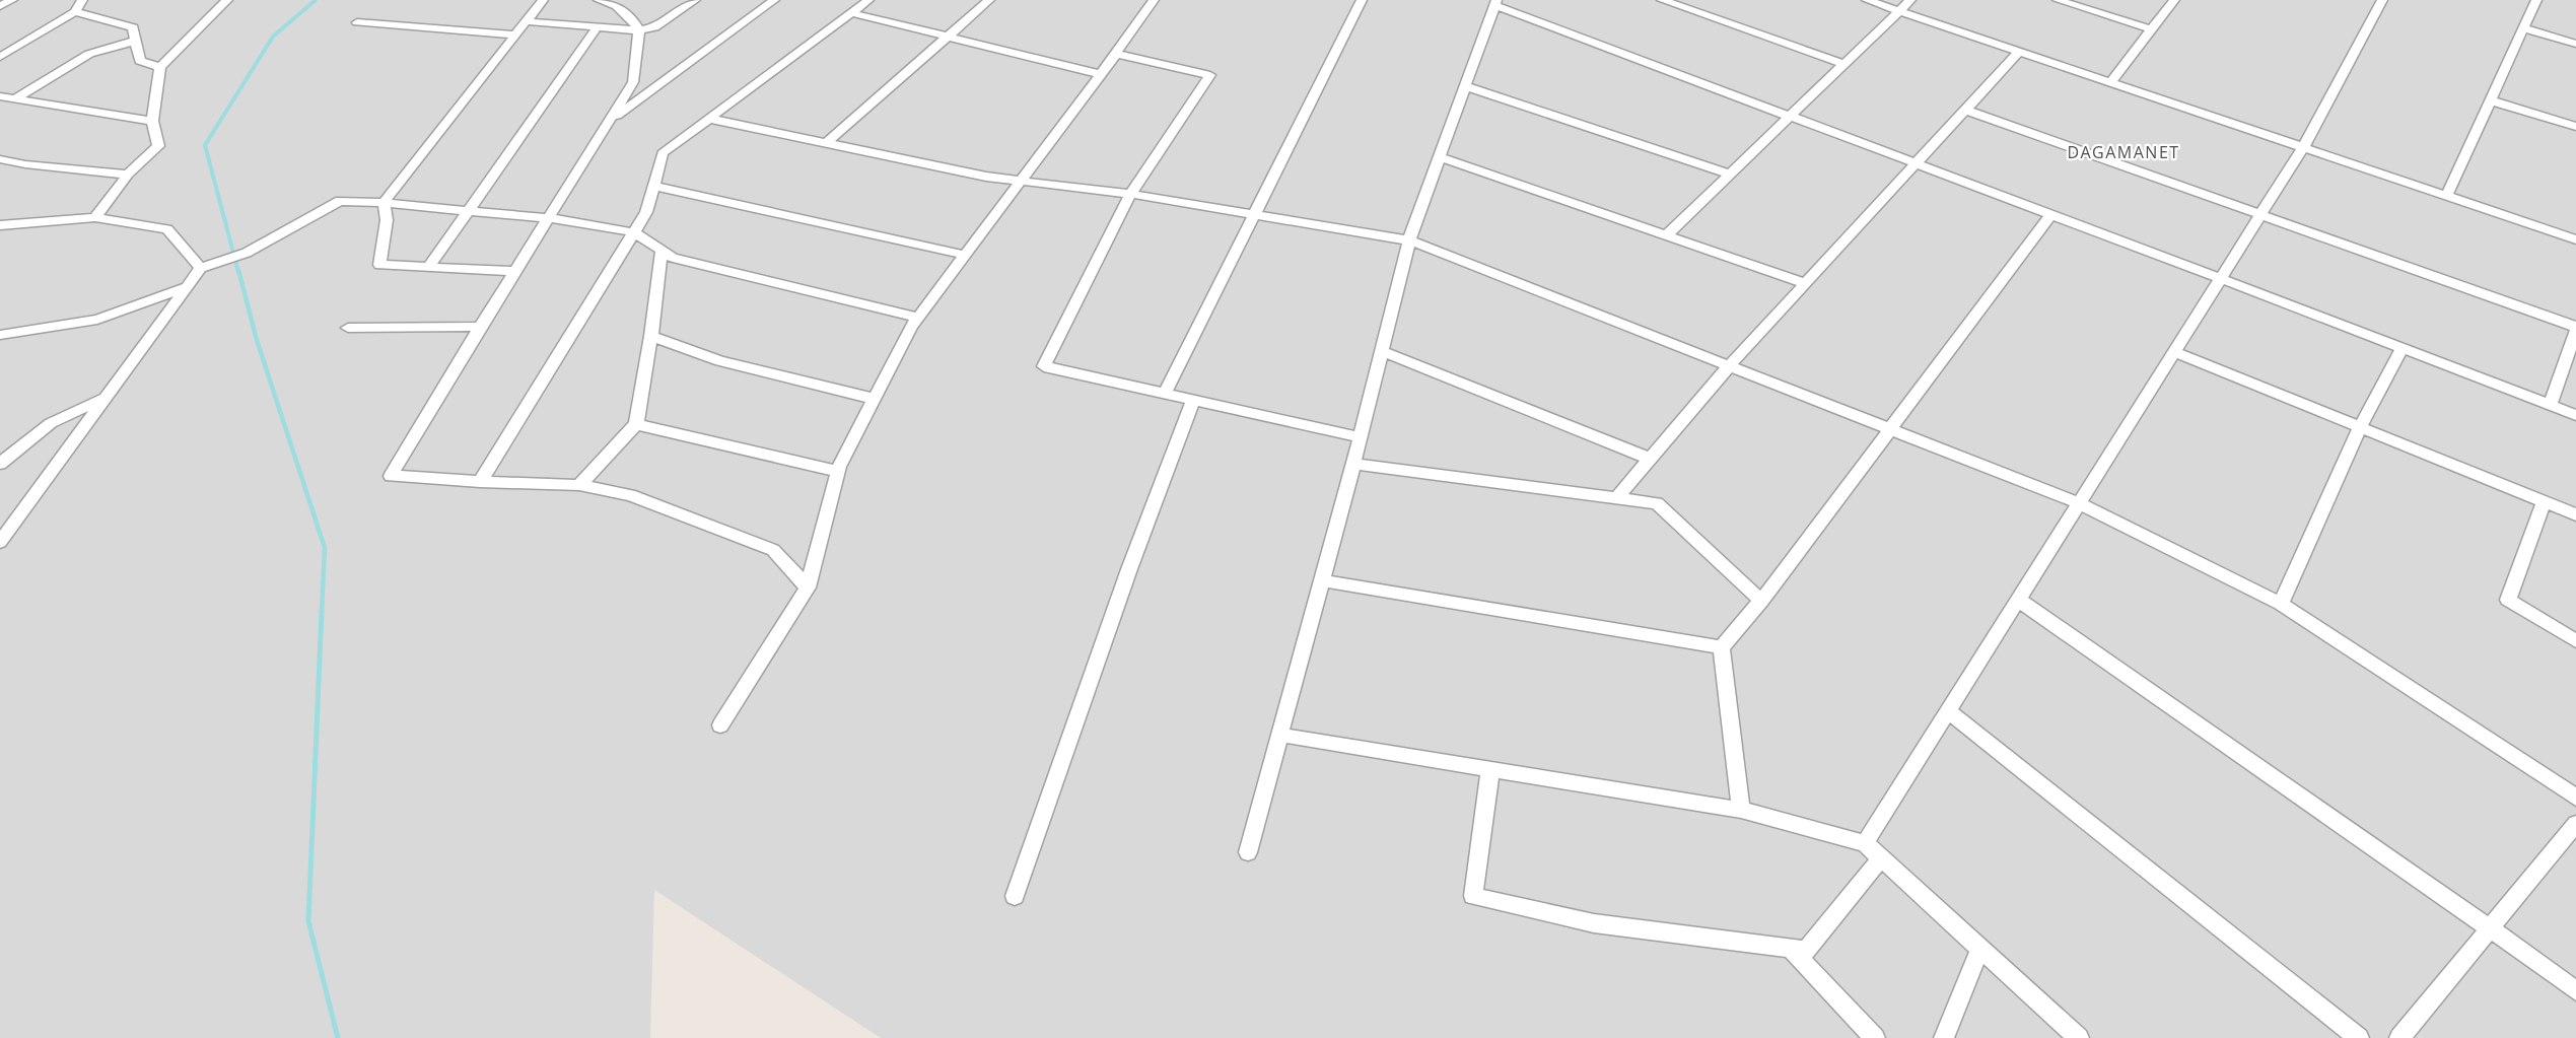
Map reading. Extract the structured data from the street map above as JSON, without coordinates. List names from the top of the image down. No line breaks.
{"districts":["DAGAMANET"]}
